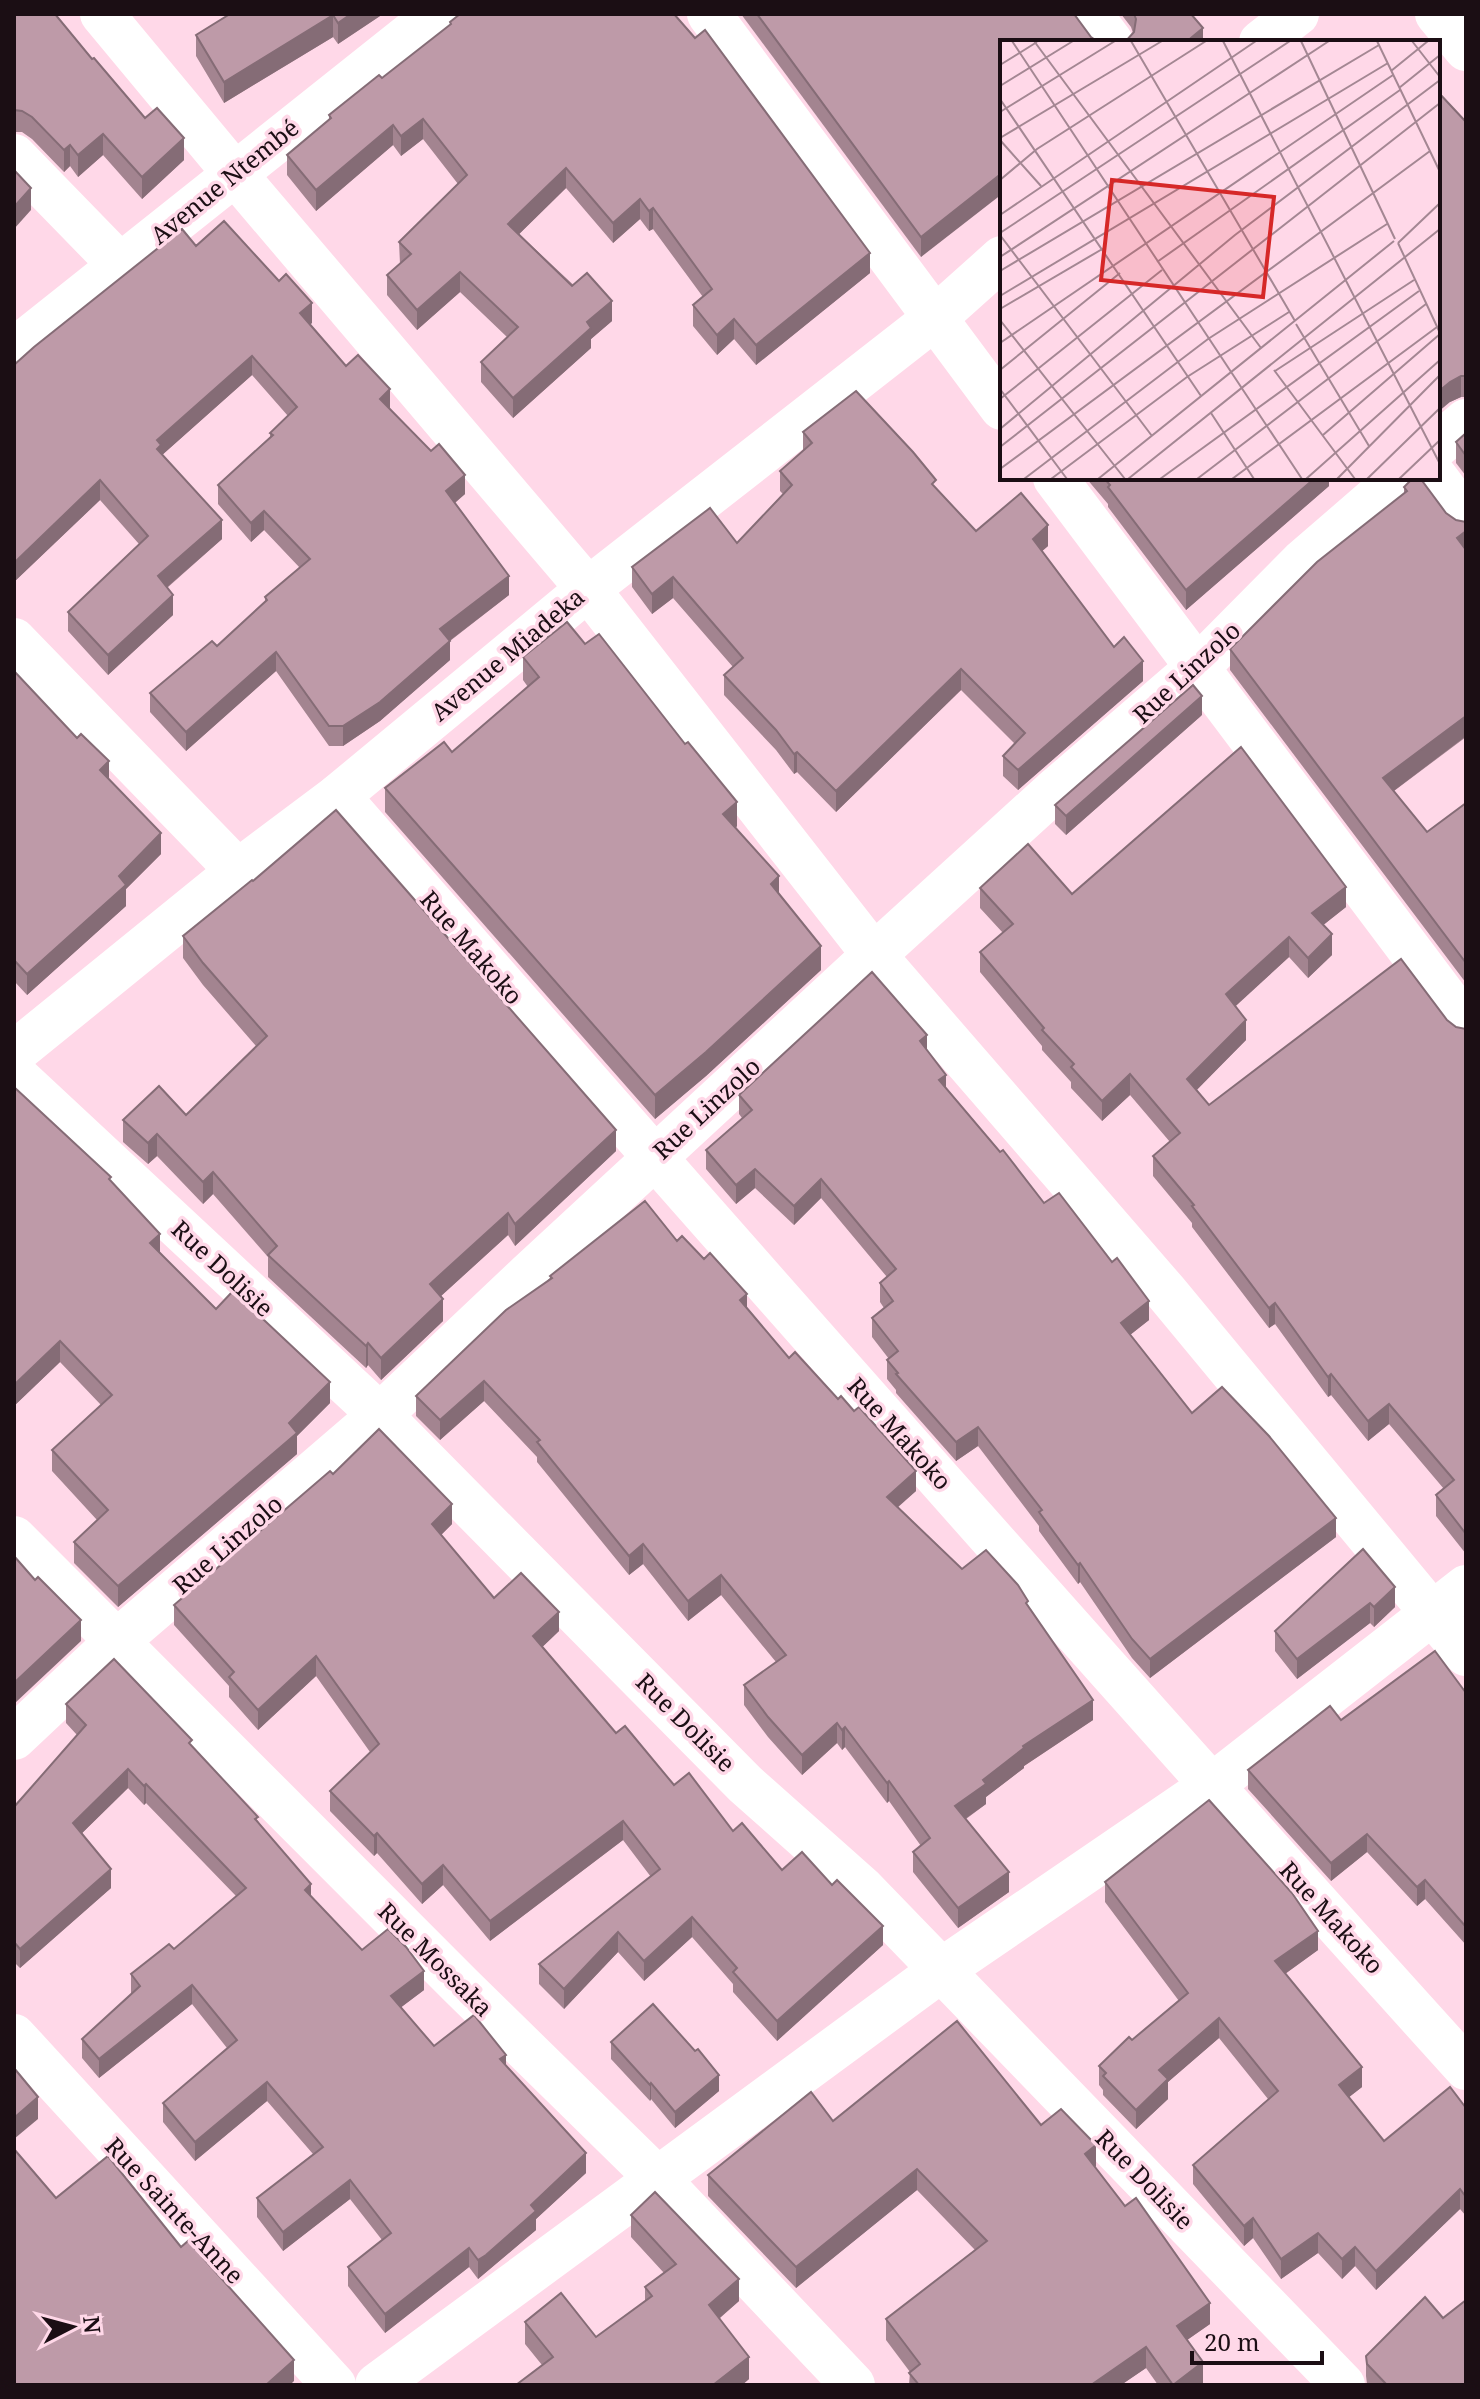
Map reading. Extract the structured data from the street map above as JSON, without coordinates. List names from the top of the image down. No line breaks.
{"streets":{"street":["Avenue Ntembé","Avenue Miadeka","Rue Linzolo","Rue Makoko","Rue Dolisie","Rue Mossaka","Rue Sainte-Anne"]},"crossings":[["Avenue Miadeka","Rue Makoko"],["Rue Linzolo","Rue Makoko"],["Rue Linzolo","Rue Dolisie"],["Rue Linzolo","Rue Mossaka"]],"scale_bar":"20 m","north":"right"}
